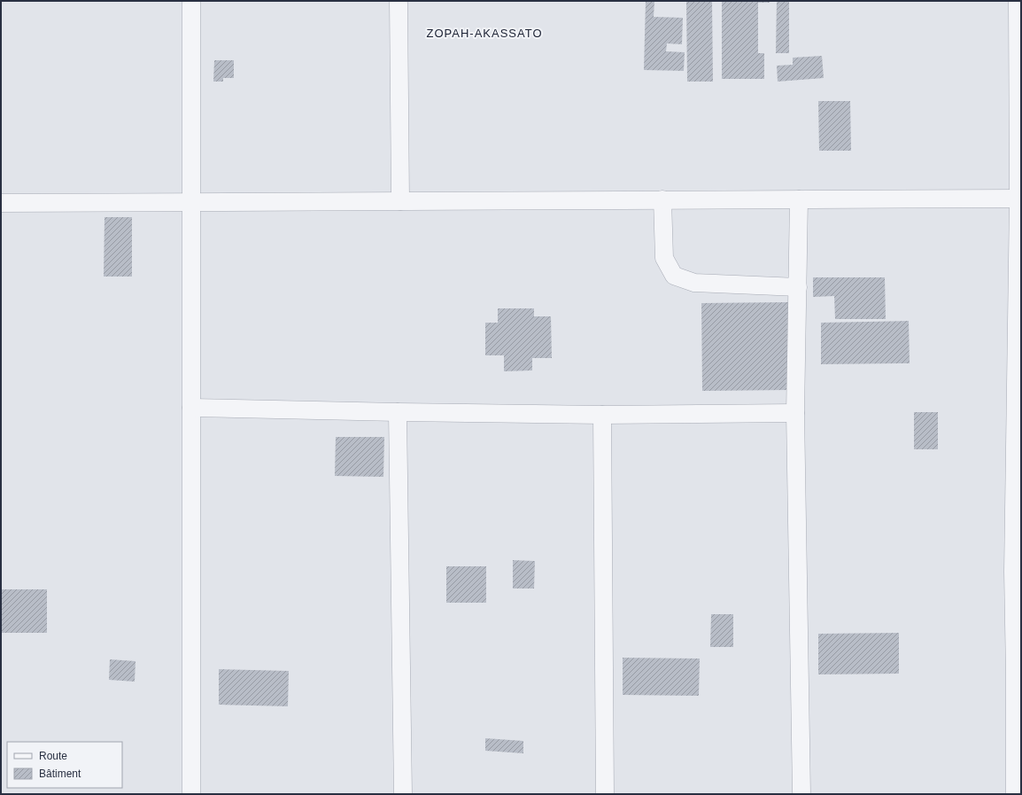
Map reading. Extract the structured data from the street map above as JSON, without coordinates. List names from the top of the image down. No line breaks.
{"districts":["ZOPAH-AKASSATO"],"legend":["Route","Bâtiment"]}
